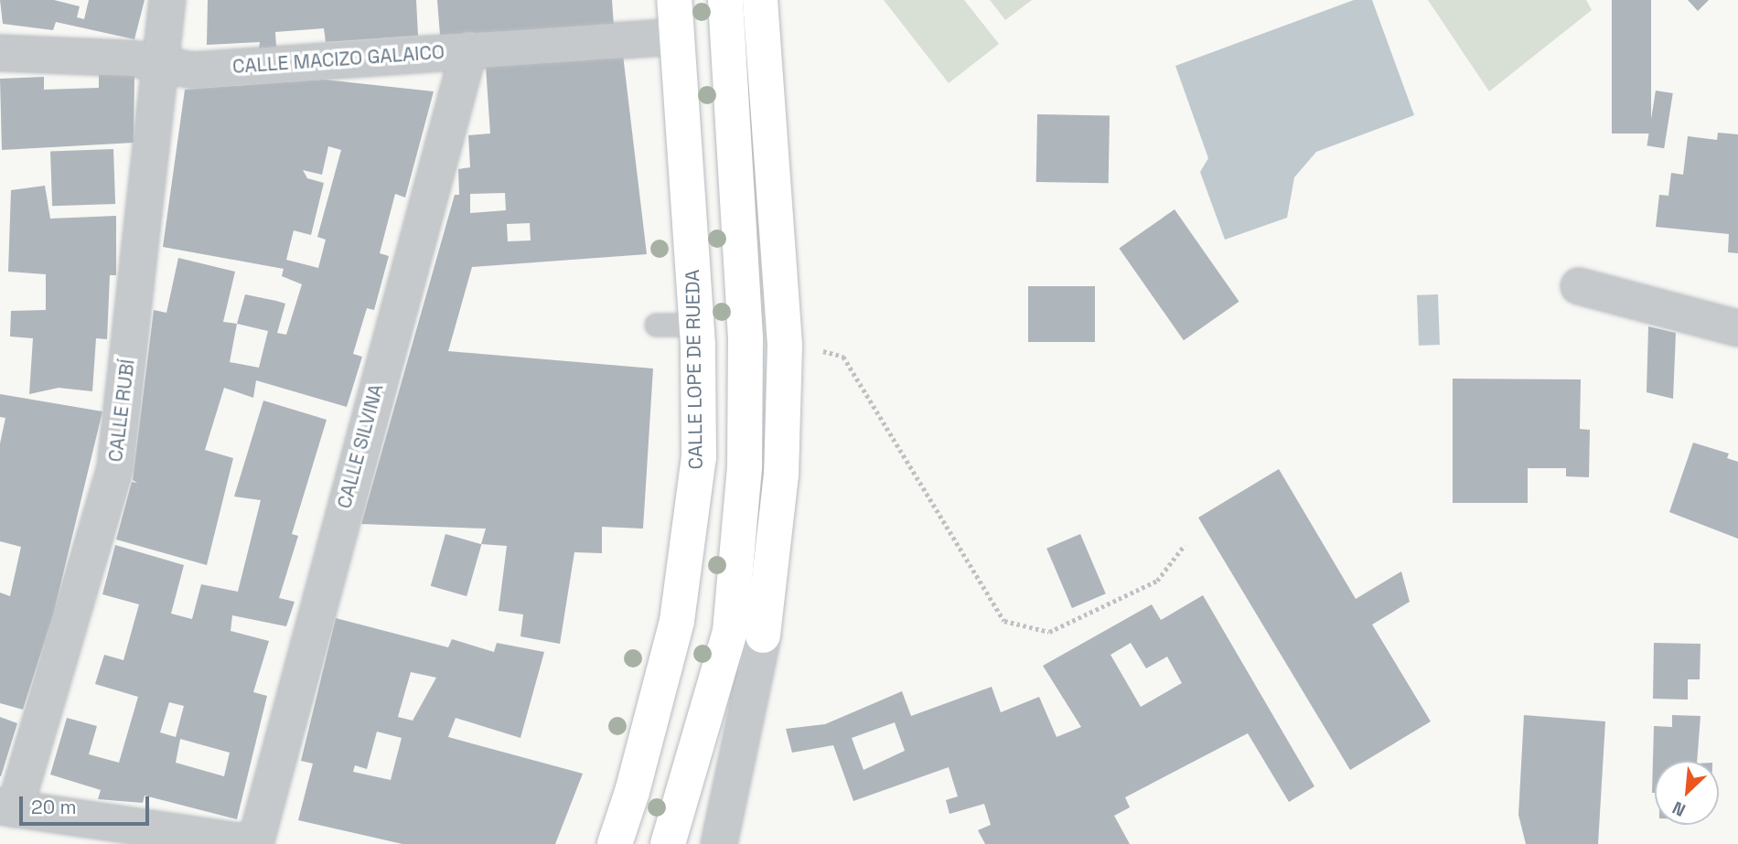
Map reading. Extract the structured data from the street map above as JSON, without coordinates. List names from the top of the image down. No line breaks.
{"streets":{"main road":["CALLE LOPE DE RUEDA"],"street":["CALLE MACIZO GALAICO","CALLE RUBÍ","CALLE SILVINA"]},"crossings":[["CALLE MACIZO GALAICO","CALLE LOPE DE RUEDA"],["CALLE MACIZO GALAICO","CALLE RUBÍ"],["CALLE MACIZO GALAICO","CALLE SILVINA"]],"scale_bar":"20 m","north":"bottom left"}
